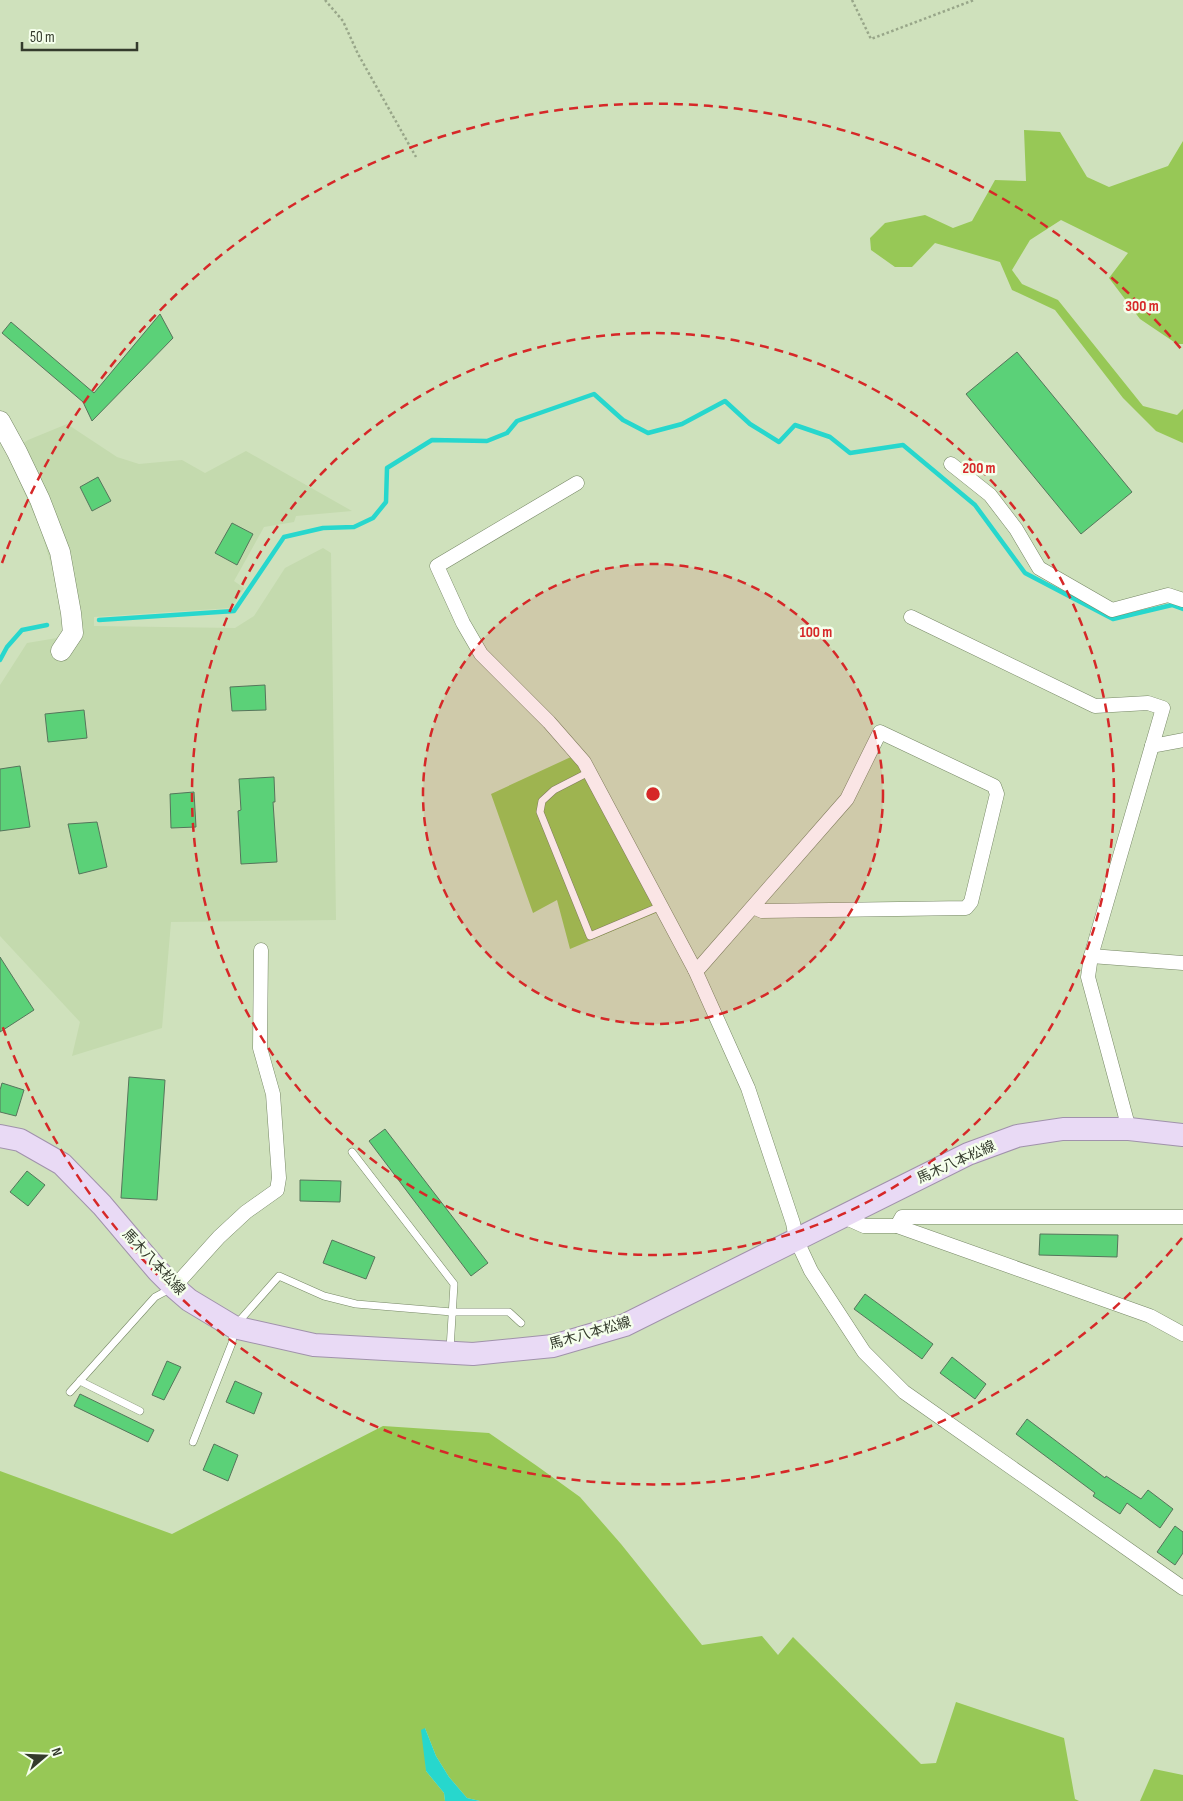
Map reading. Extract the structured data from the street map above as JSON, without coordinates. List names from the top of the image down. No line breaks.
{"streets":{"main road":["馬木八本松線"]},"scale_bar":"50 m","north":"right","rings":["300 m","200 m","100 m"]}
